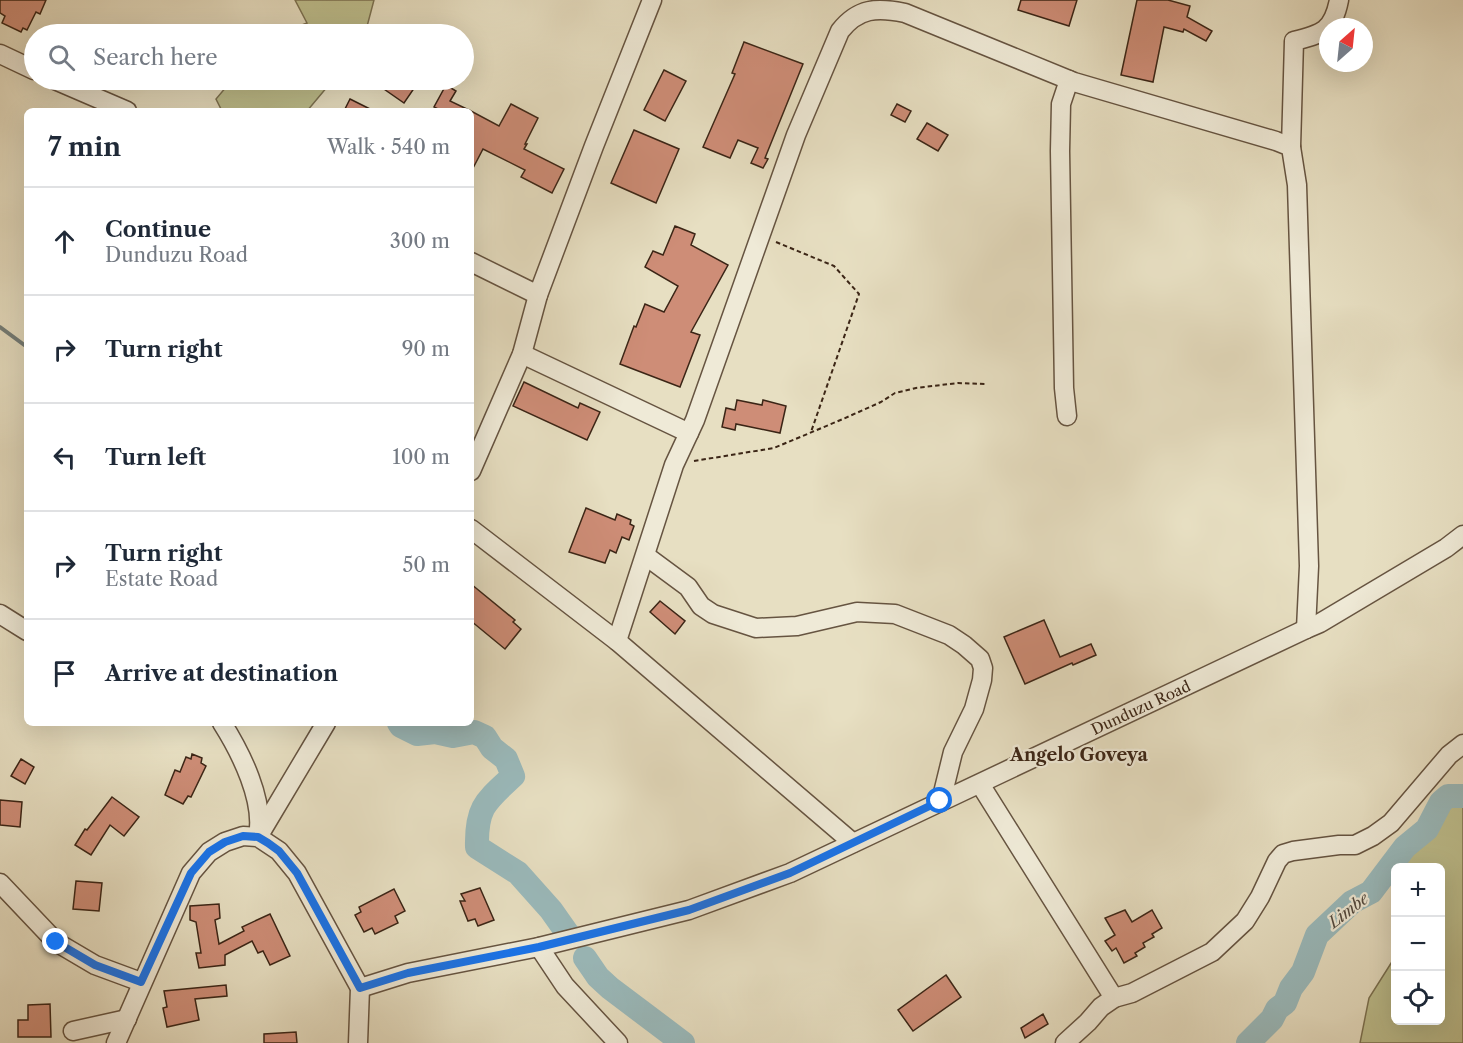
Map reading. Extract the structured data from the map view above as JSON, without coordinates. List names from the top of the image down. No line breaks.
{"streets":{"street":["Dunduzu Road"]},"districts":["Angelo Goveya"],"water":["Limbe"],"north":"top right","page":{"search":"Search here","heading":["7 min","Walk · 540 m"],"list":[["Continue","Dunduzu Road","300 m"],["Turn right","90 m"],["Turn left","100 m"],["Turn right","Estate Road","50 m"],"Arrive at destination"],"map_buttons":["+","−"]}}
